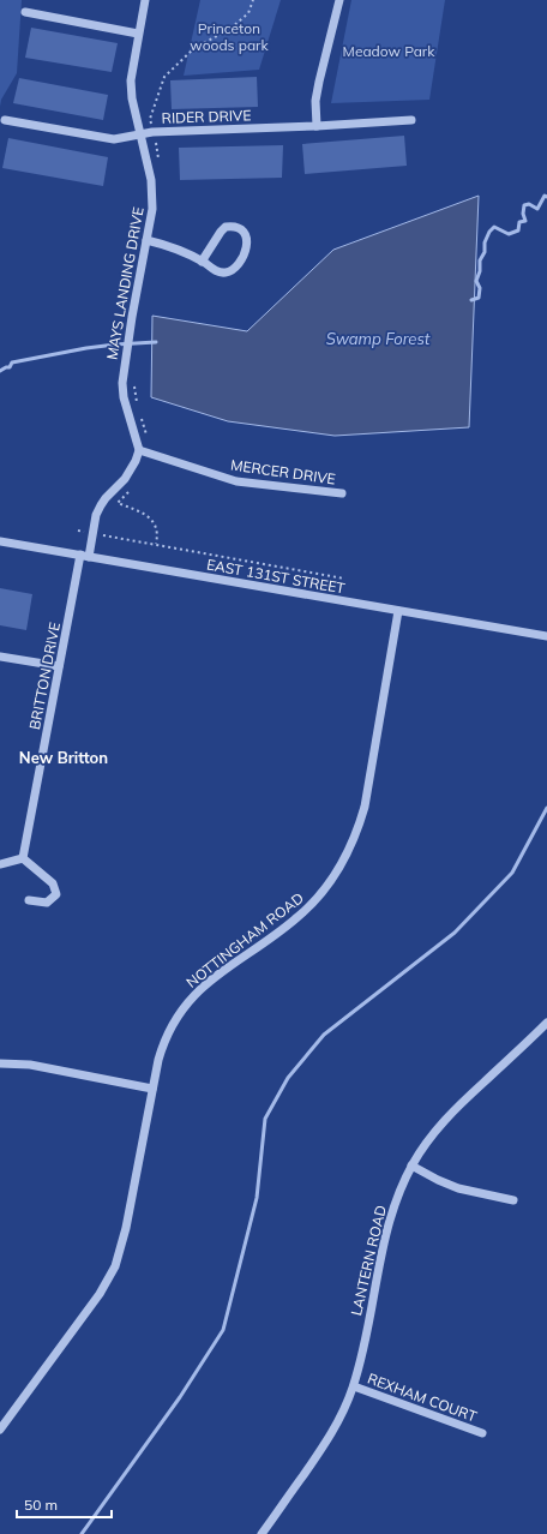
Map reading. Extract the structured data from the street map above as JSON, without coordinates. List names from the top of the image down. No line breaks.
{"streets":{"street":["RIDER DRIVE","MAYS LANDING DRIVE","MERCER DRIVE","EAST 131ST STREET","BRITTON DRIVE","NOTTINGHAM ROAD","LANTERN ROAD","REXHAM COURT"]},"crossings":[["RIDER DRIVE","MAYS LANDING DRIVE"],["MAYS LANDING DRIVE","MERCER DRIVE"],["EAST 131ST STREET","BRITTON DRIVE"],["EAST 131ST STREET","NOTTINGHAM ROAD"],["LANTERN ROAD","REXHAM COURT"]],"districts":["New Britton"],"water":["Swamp Forest"],"parks":["Princeton woods park","Meadow Park"],"scale_bar":"50 m"}
